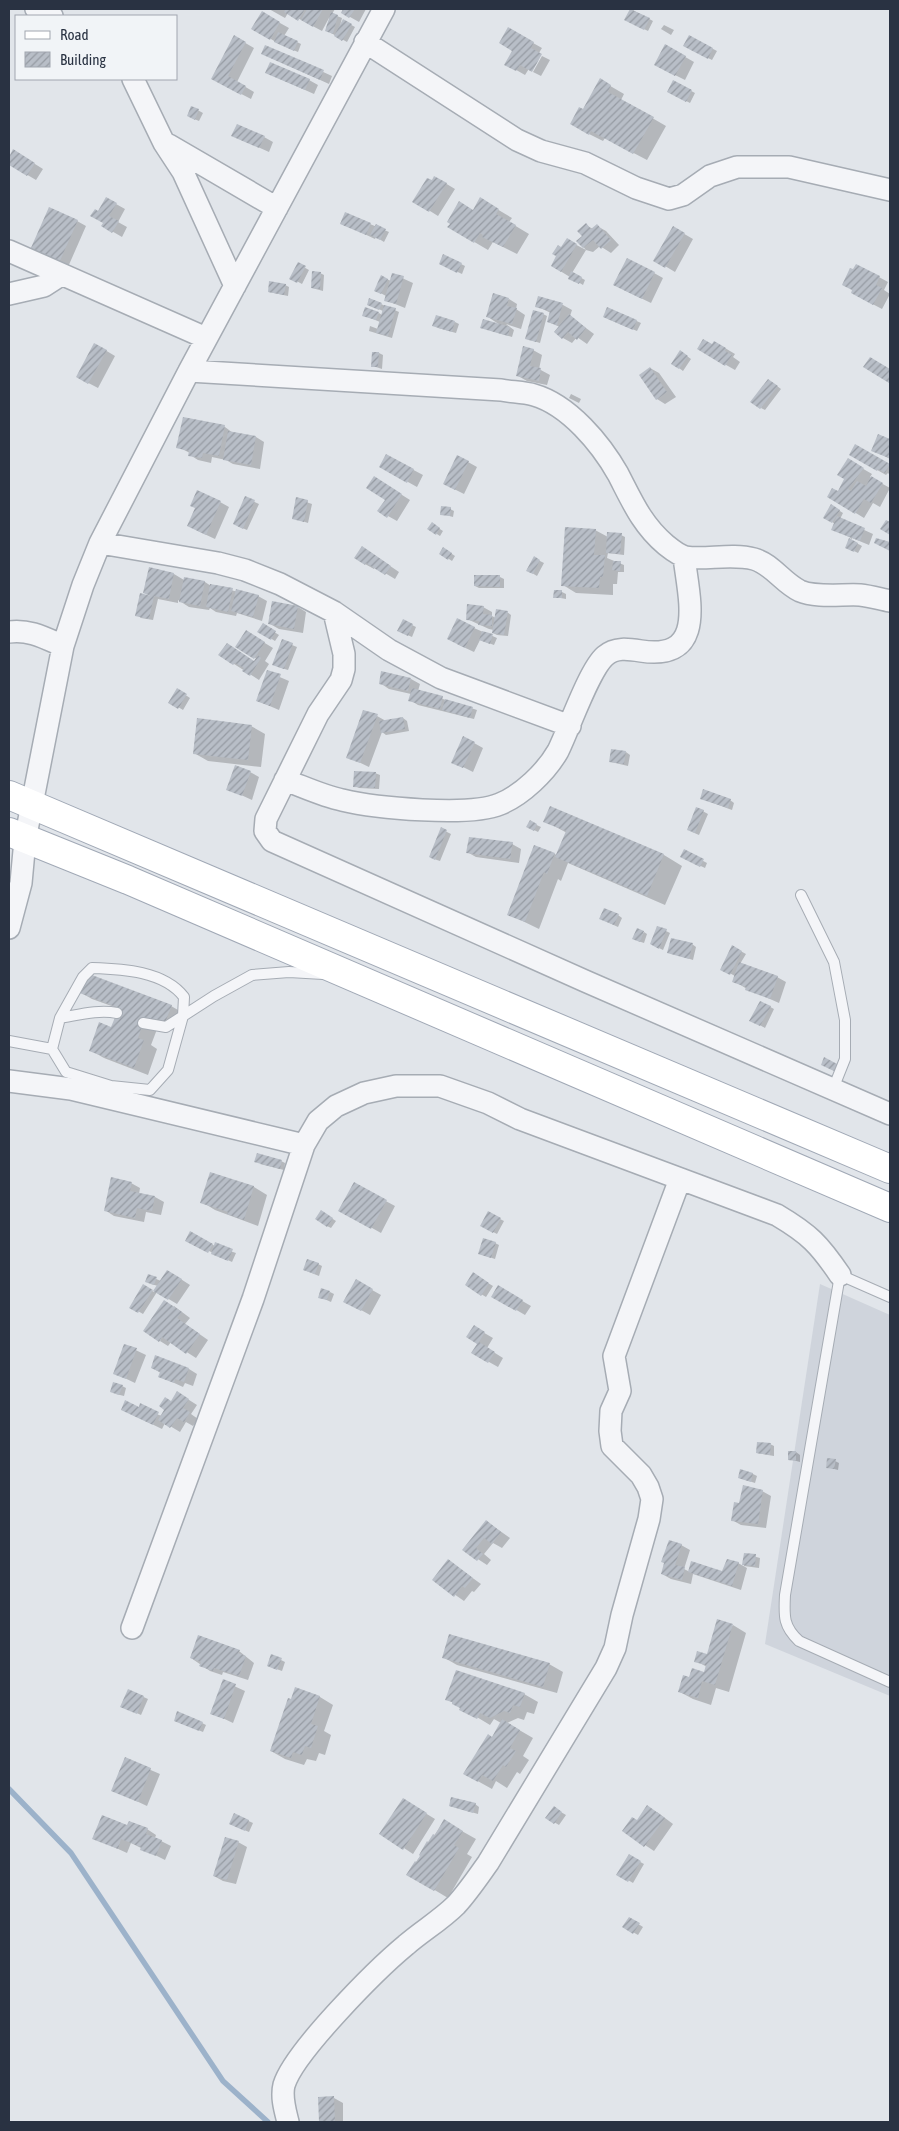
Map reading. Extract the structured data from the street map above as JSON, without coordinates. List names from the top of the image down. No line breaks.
{"legend":["Road","Building"]}
